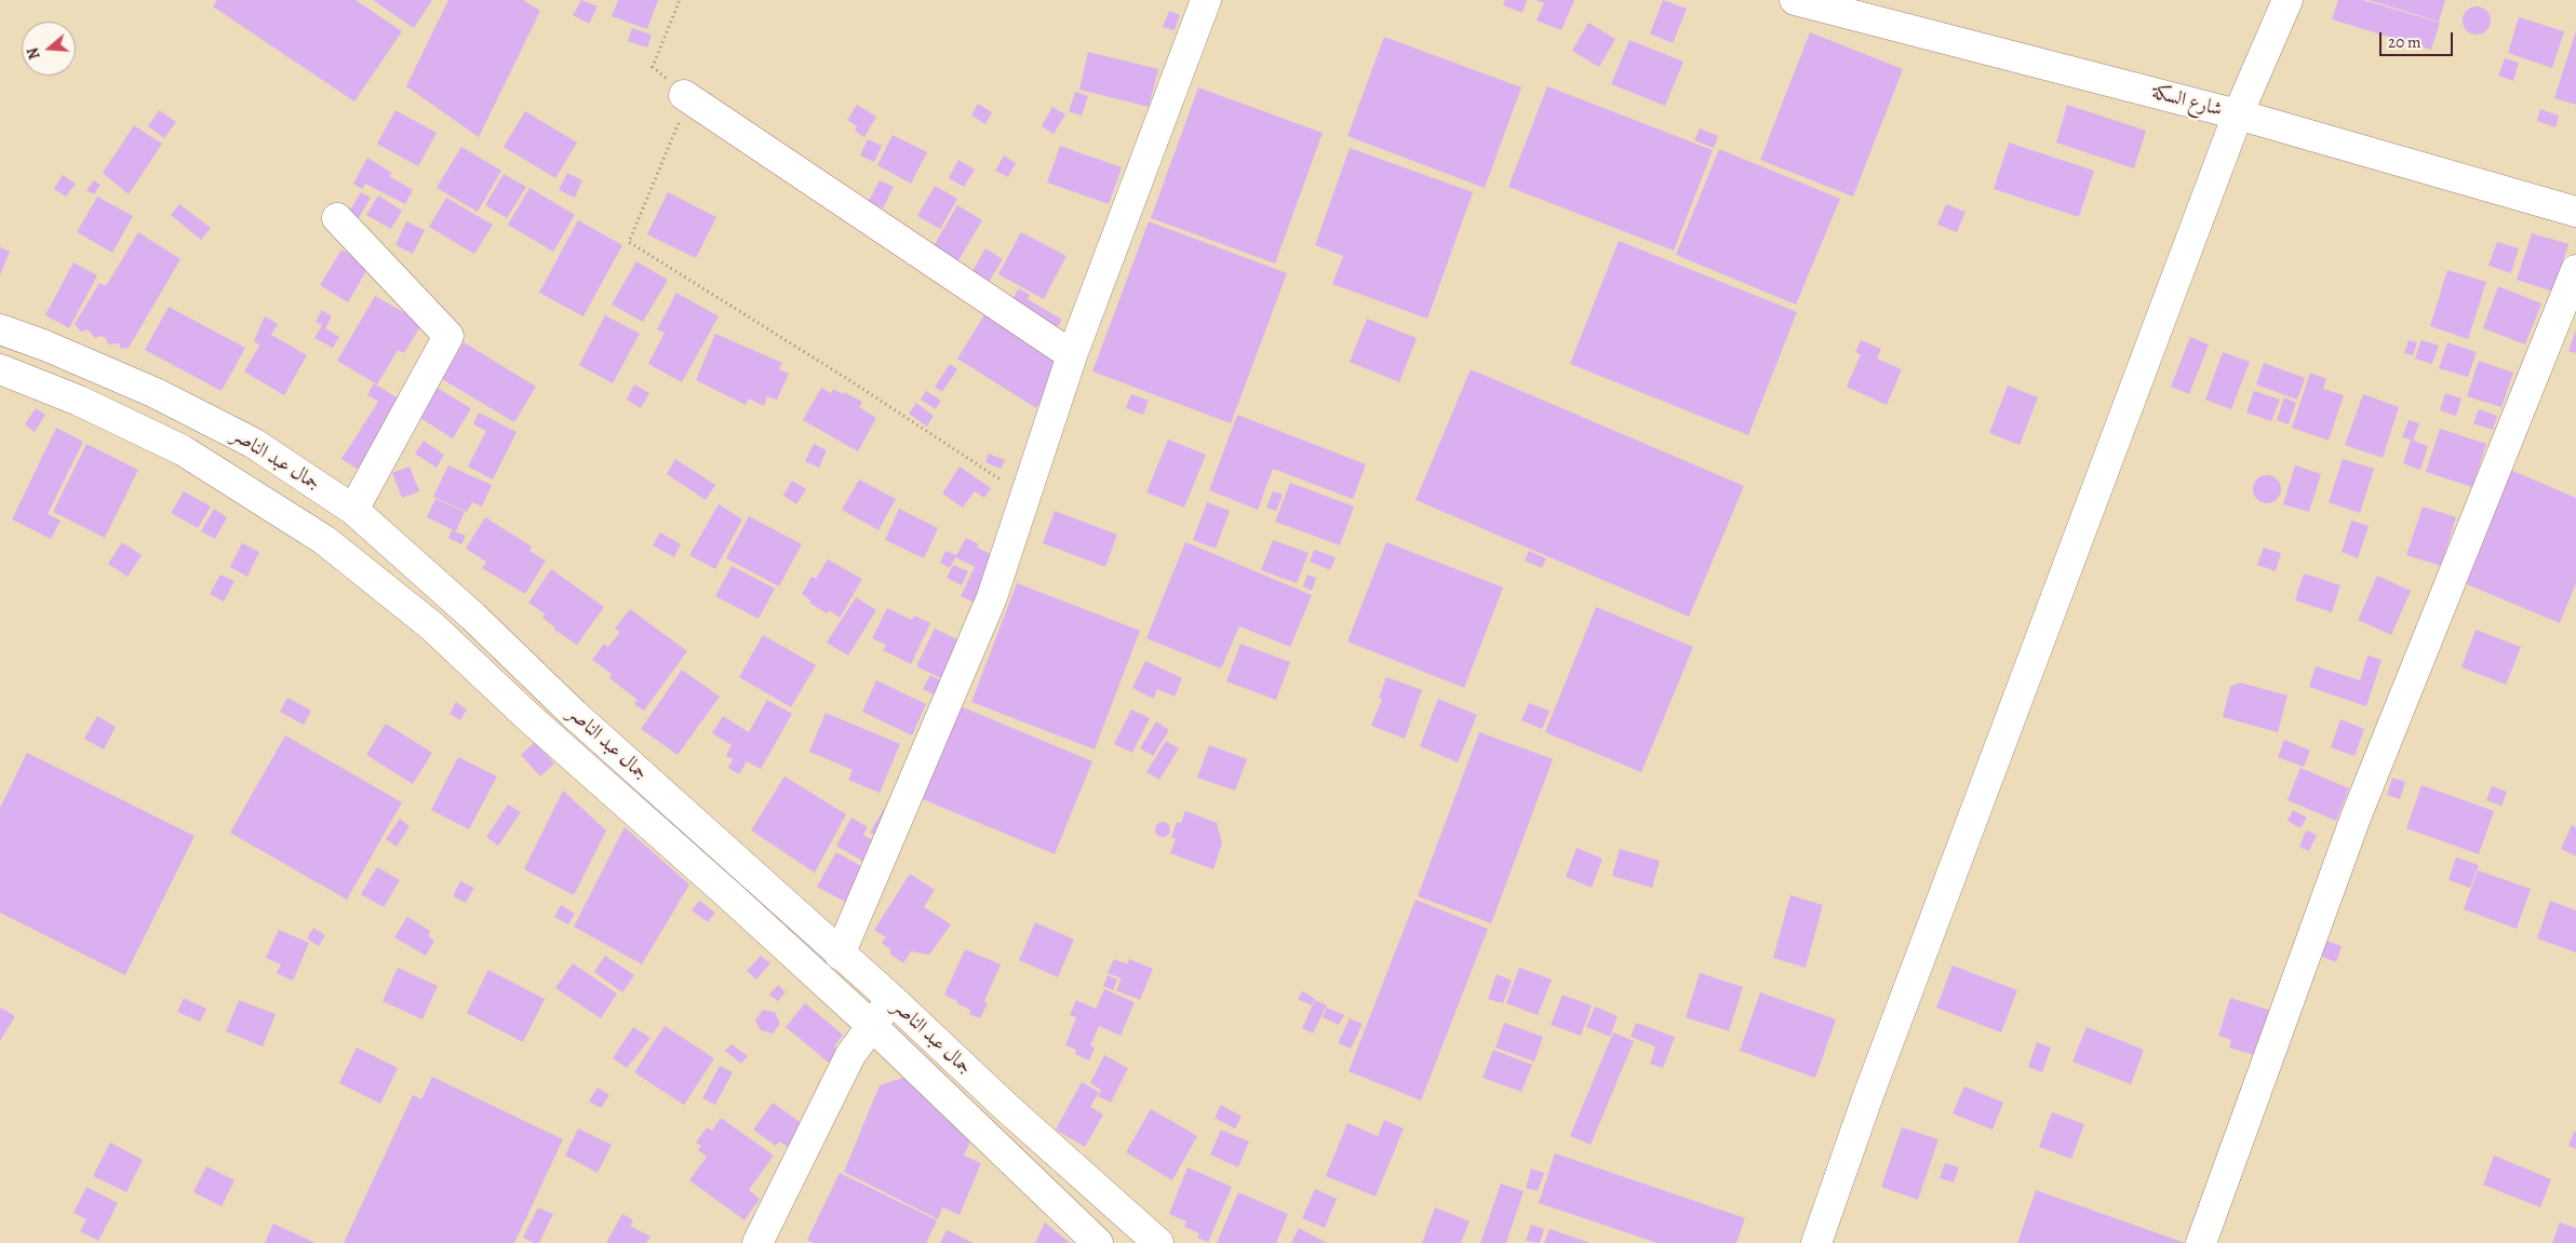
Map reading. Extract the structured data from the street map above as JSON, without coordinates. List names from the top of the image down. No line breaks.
{"streets":{"main road":["شارع السكة","جمال عبد الناصر"]},"scale_bar":"20 m","north":"left"}
